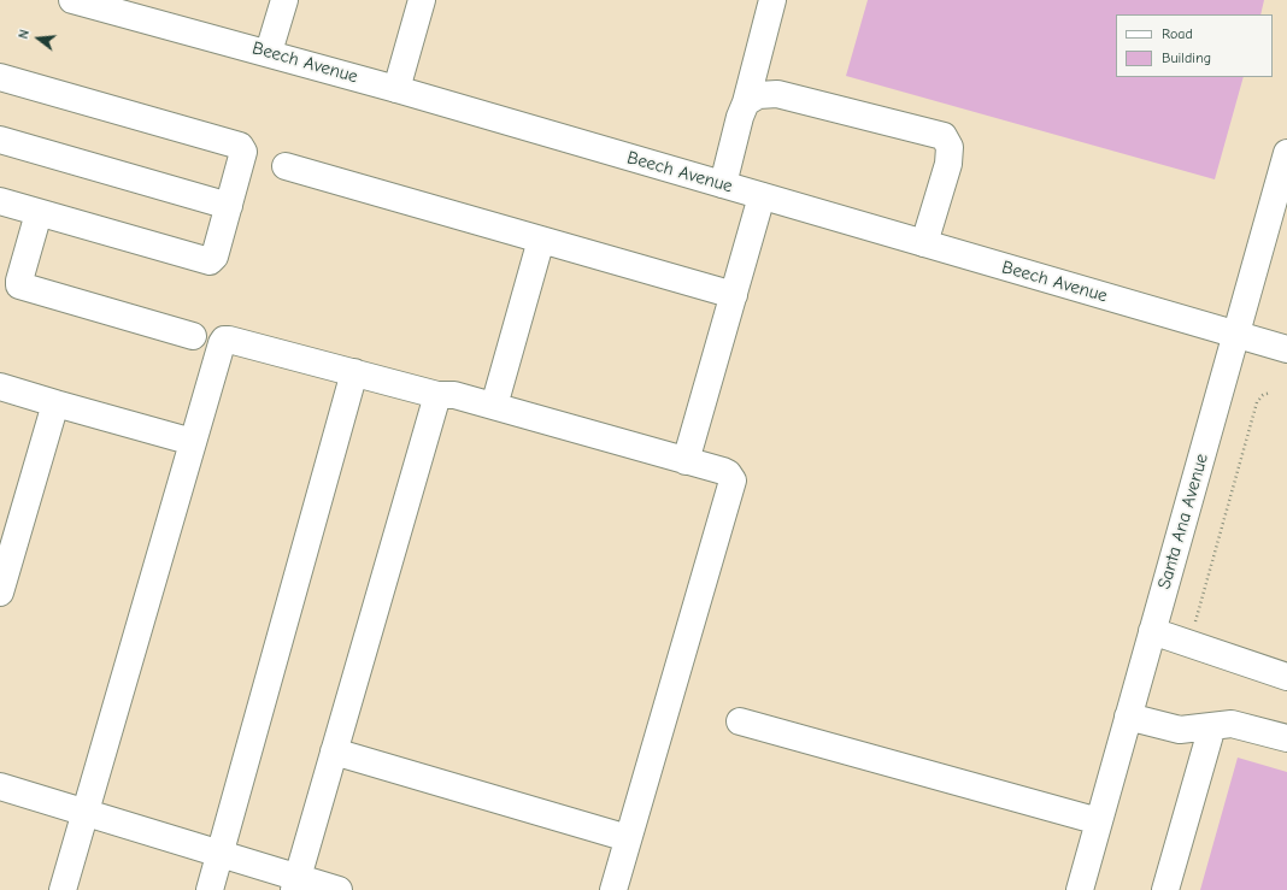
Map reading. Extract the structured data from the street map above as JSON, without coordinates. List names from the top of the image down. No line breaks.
{"streets":{"main road":["Beech Avenue","Santa Ana Avenue"]},"crossings":[["Beech Avenue","Santa Ana Avenue"]],"legend":["Road","Building"],"north":"left"}
